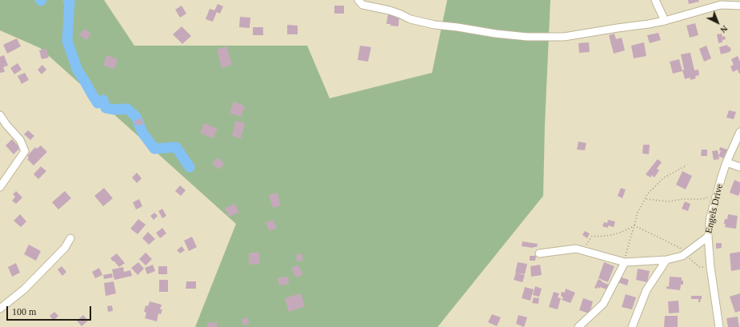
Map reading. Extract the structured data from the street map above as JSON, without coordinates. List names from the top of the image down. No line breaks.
{"streets":{"street":["Engels Drive"]},"scale_bar":"100 m","north":"bottom right"}
